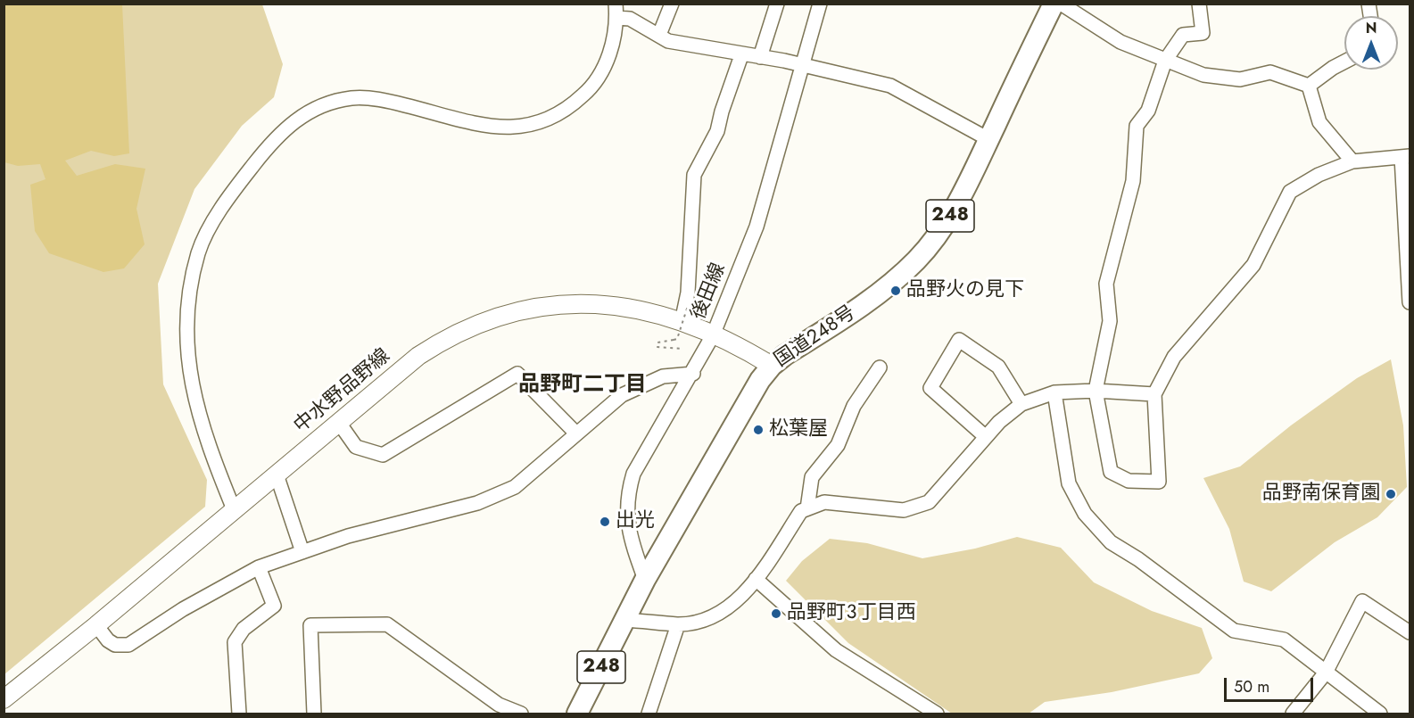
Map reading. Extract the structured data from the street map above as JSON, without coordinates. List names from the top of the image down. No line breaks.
{"streets":{"highway":["248","国道248号"],"main road":["中水野品野線"],"street":["後田線"]},"crossings":[["後田線","国道248号"],["後田線","中水野品野線"],["国道248号","中水野品野線"]],"districts":["品野町二丁目"],"places":["品野火の見下","松葉屋","品野南保育園","出光","品野町３丁目西"],"scale_bar":"50 m","north":"top"}
